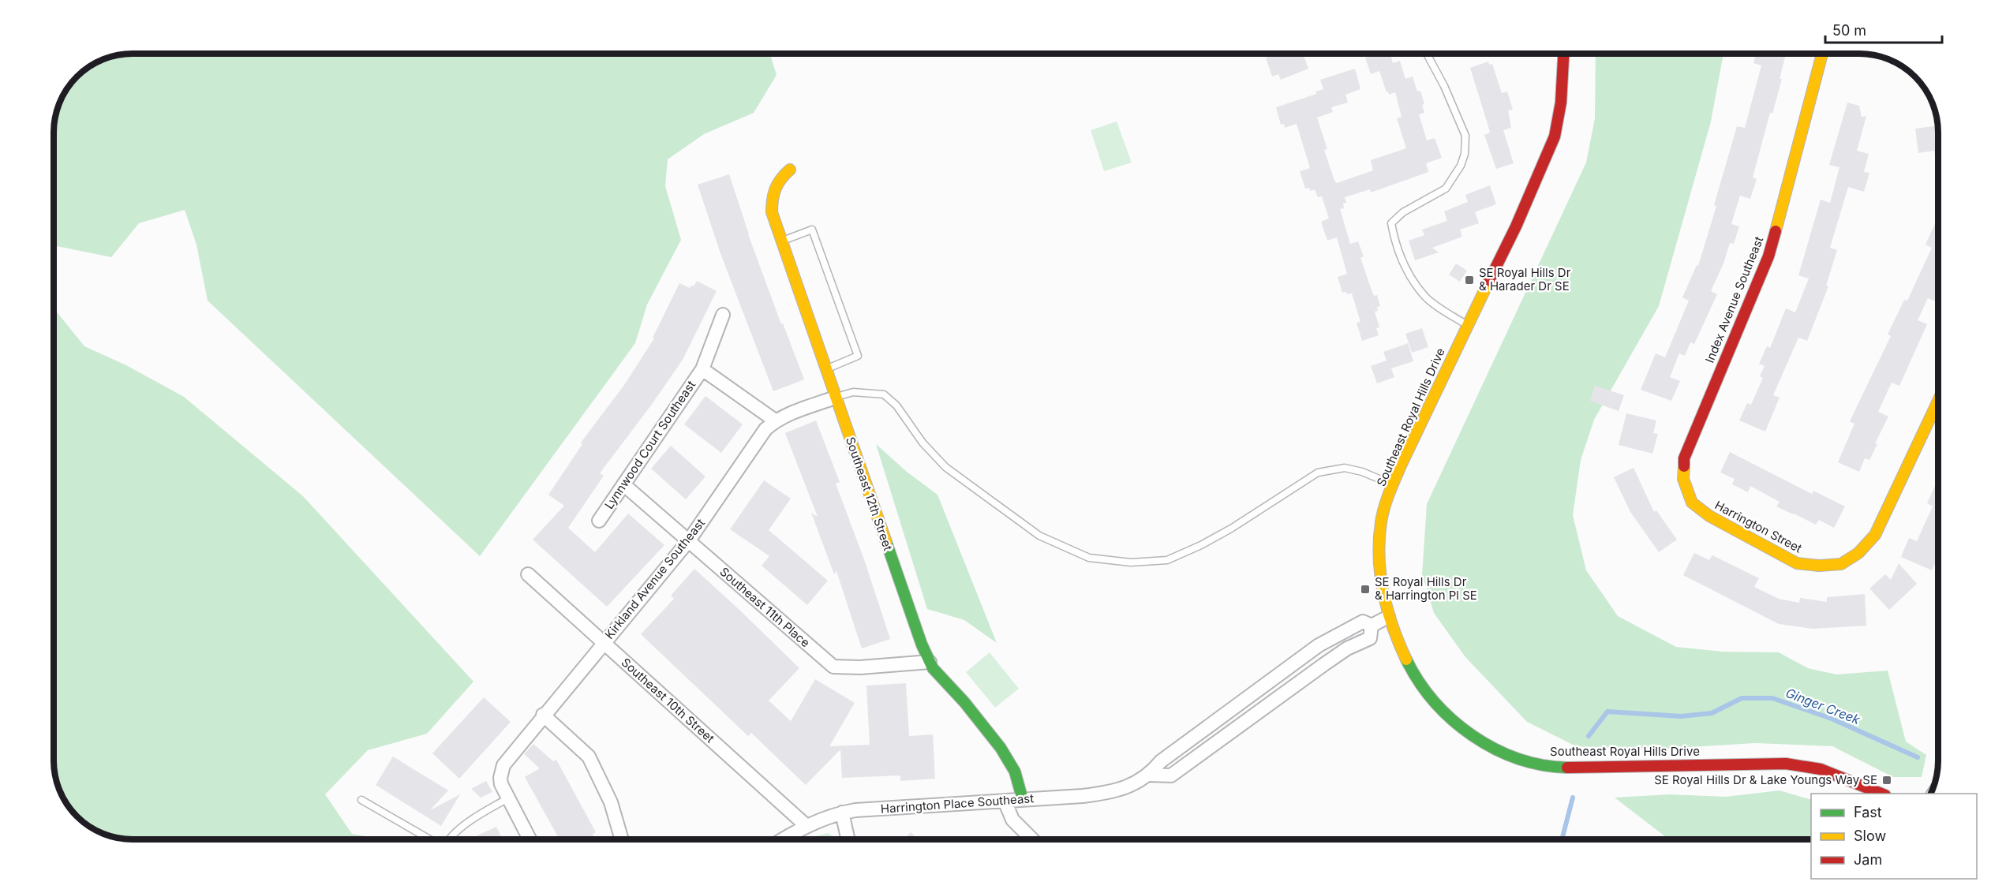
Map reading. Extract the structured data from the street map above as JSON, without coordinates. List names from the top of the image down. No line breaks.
{"streets":{"street":["Index Avenue Southeast","Southeast Royal Hills Drive","Lynnwood Court Southeast","Southeast 12th Street","Harrington Street","Kirkland Avenue Southeast","Southeast 11th Place","Southeast 10th Street","Harrington Place Southeast"]},"crossings":[["Index Avenue Southeast","Harrington Street"],["Southeast Royal Hills Drive","Harrington Place Southeast"],["Lynnwood Court Southeast","Kirkland Avenue Southeast"],["Lynnwood Court Southeast","Southeast 11th Place"],["Southeast 12th Street","Kirkland Avenue Southeast"],["Southeast 12th Street","Southeast 11th Place"],["Southeast 12th Street","Harrington Place Southeast"],["Kirkland Avenue Southeast","Southeast 11th Place"],["Kirkland Avenue Southeast","Southeast 10th Street"],["Southeast 10th Street","Harrington Place Southeast"]],"water":["Ginger Creek"],"places":{"transit":["SE Royal Hills Dr & Harader Dr SE","SE Royal Hills Dr & Harrington Pl SE","SE Royal Hills Dr & Lake Youngs Way SE"]},"legend":["Fast","Slow","Jam"],"scale_bar":"50 m"}
